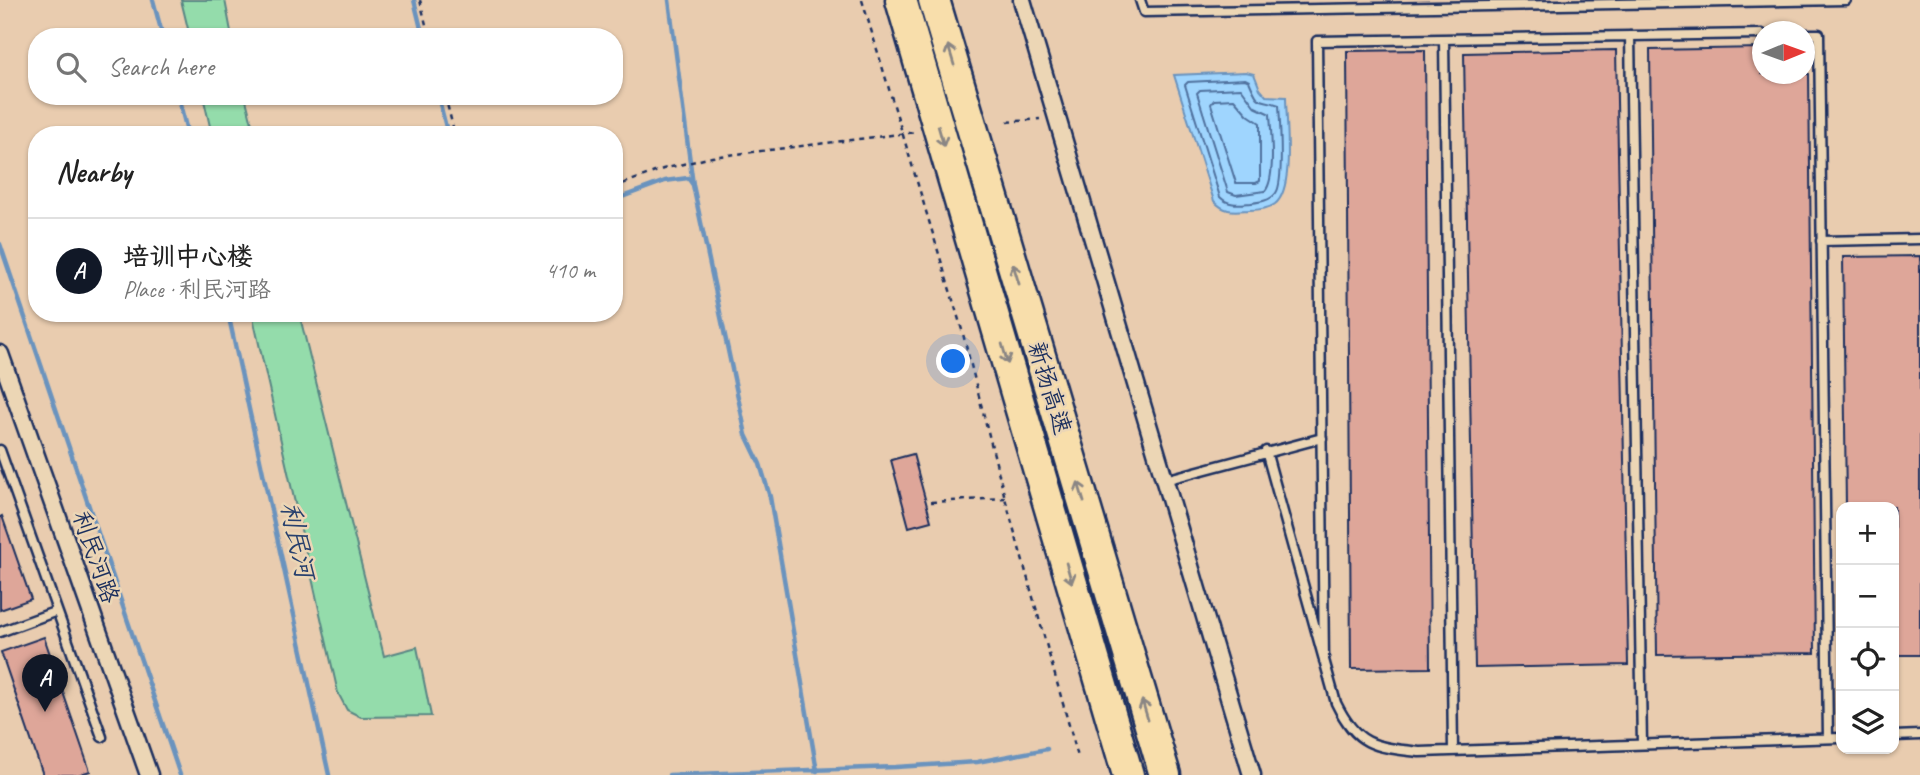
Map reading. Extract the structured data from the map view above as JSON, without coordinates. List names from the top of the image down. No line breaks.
{"streets":{"highway":["新扬高速"],"street":["利民河路"]},"water":["利民河"],"north":"right","page":{"search":"Search here","heading":"Nearby","list":[{"mark":"A","name":"培训中心楼","note":"Place · 利民河路","value":"410 m"}],"map_buttons":["+","−"],"pins":"A"}}
